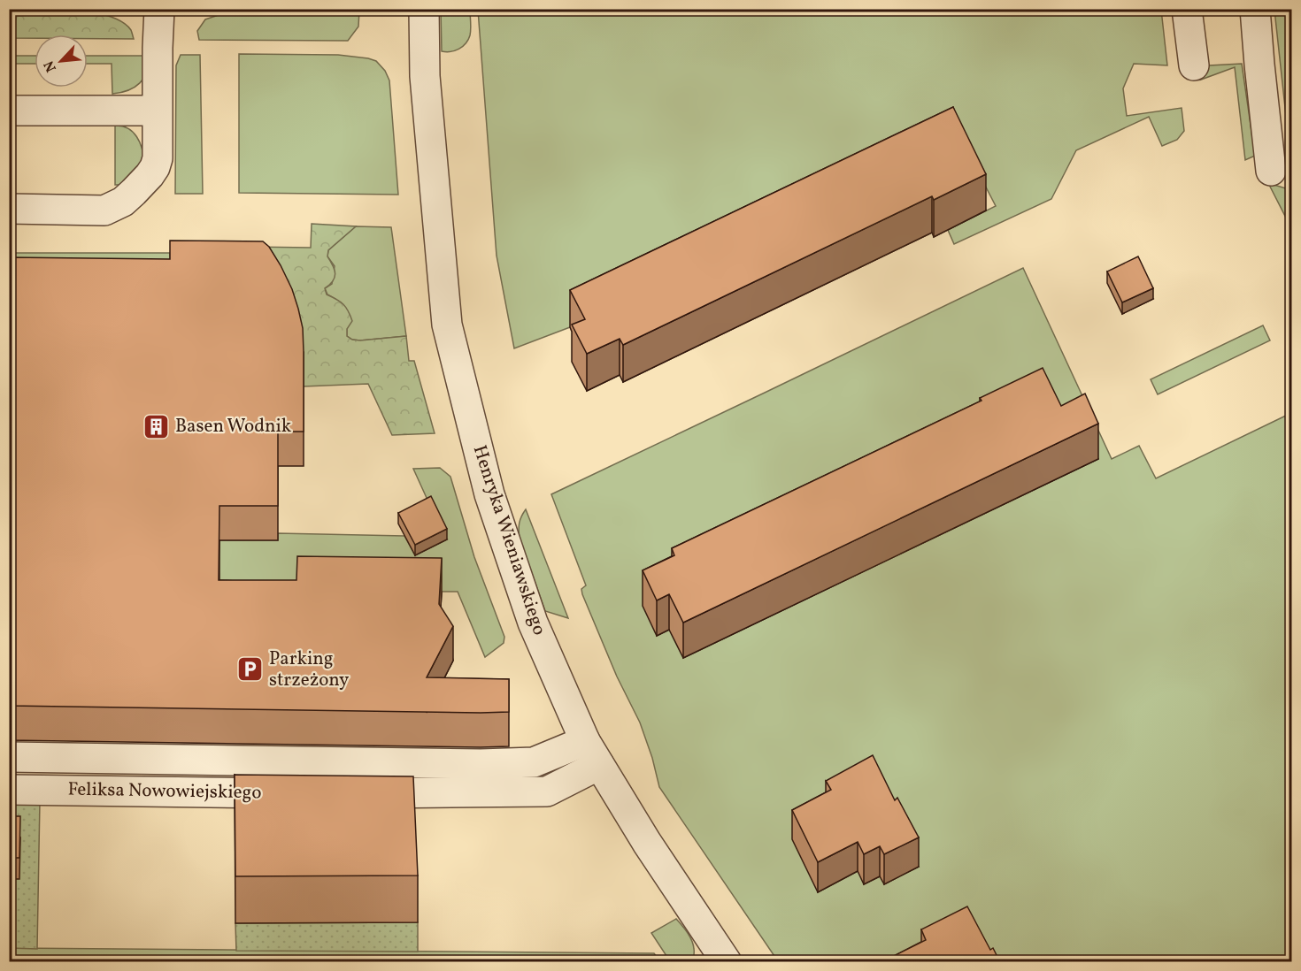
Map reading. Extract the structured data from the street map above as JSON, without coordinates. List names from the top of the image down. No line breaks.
{"streets":{"street":["Henryka Wieniawskiego","Feliksa Nowowiejskiego"]},"crossings":[["Henryka Wieniawskiego","Feliksa Nowowiejskiego"]],"places":{"building":["Basen Wodnik"],"parking":["Parking strzeżony"]},"north":"bottom left"}
